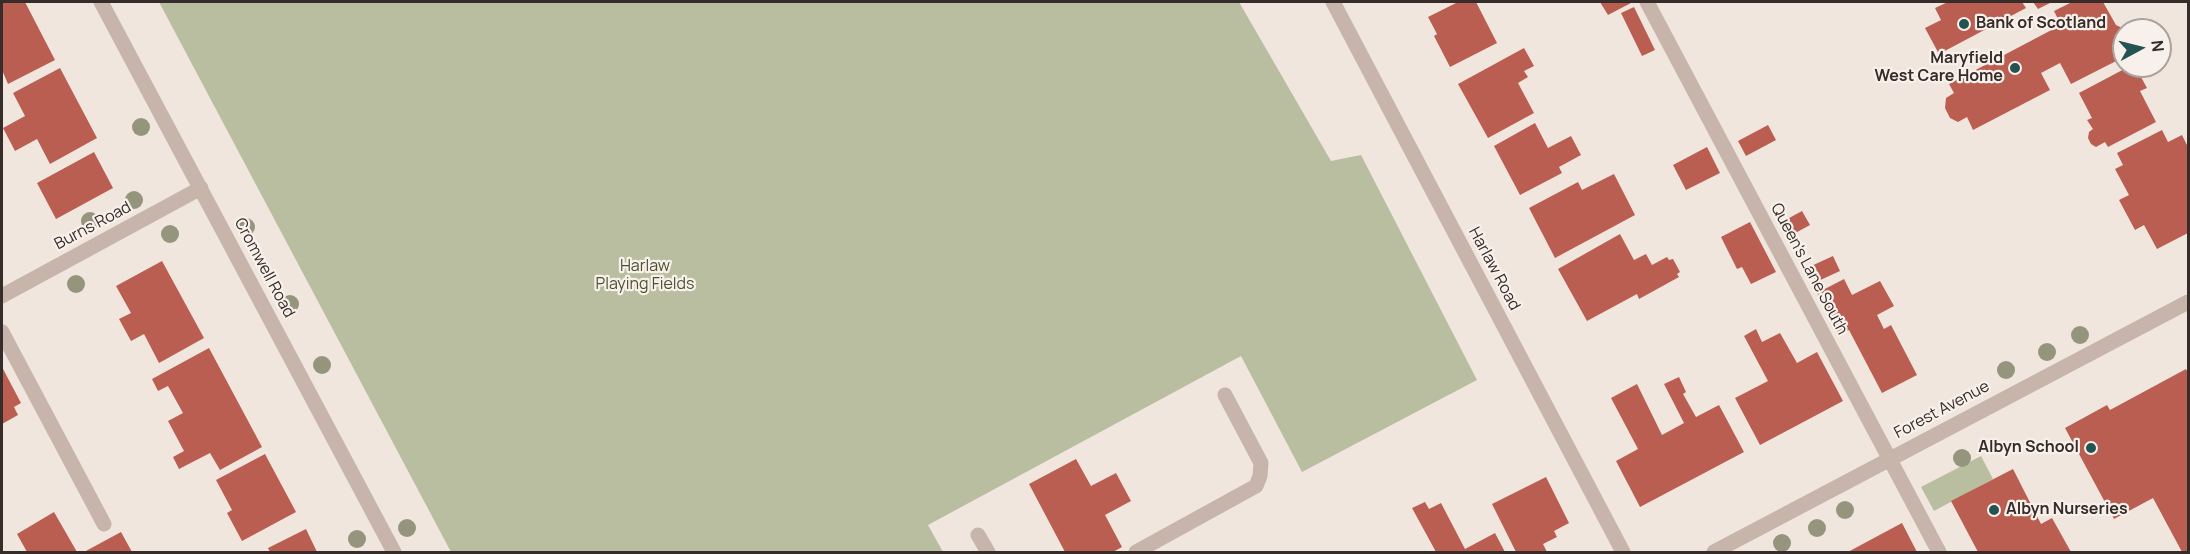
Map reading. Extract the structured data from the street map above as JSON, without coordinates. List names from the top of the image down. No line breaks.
{"streets":{"street":["Burns Road","Cromwell Road","Harlaw Road","Queen's Lane South","Forest Avenue"]},"crossings":[["Burns Road","Cromwell Road"],["Queen's Lane South","Forest Avenue"]],"parks":["Harlaw Playing Fields"],"places":["Bank of Scotland","Maryfield West Care Home","Albyn School","Albyn Nurseries"],"north":"right"}
